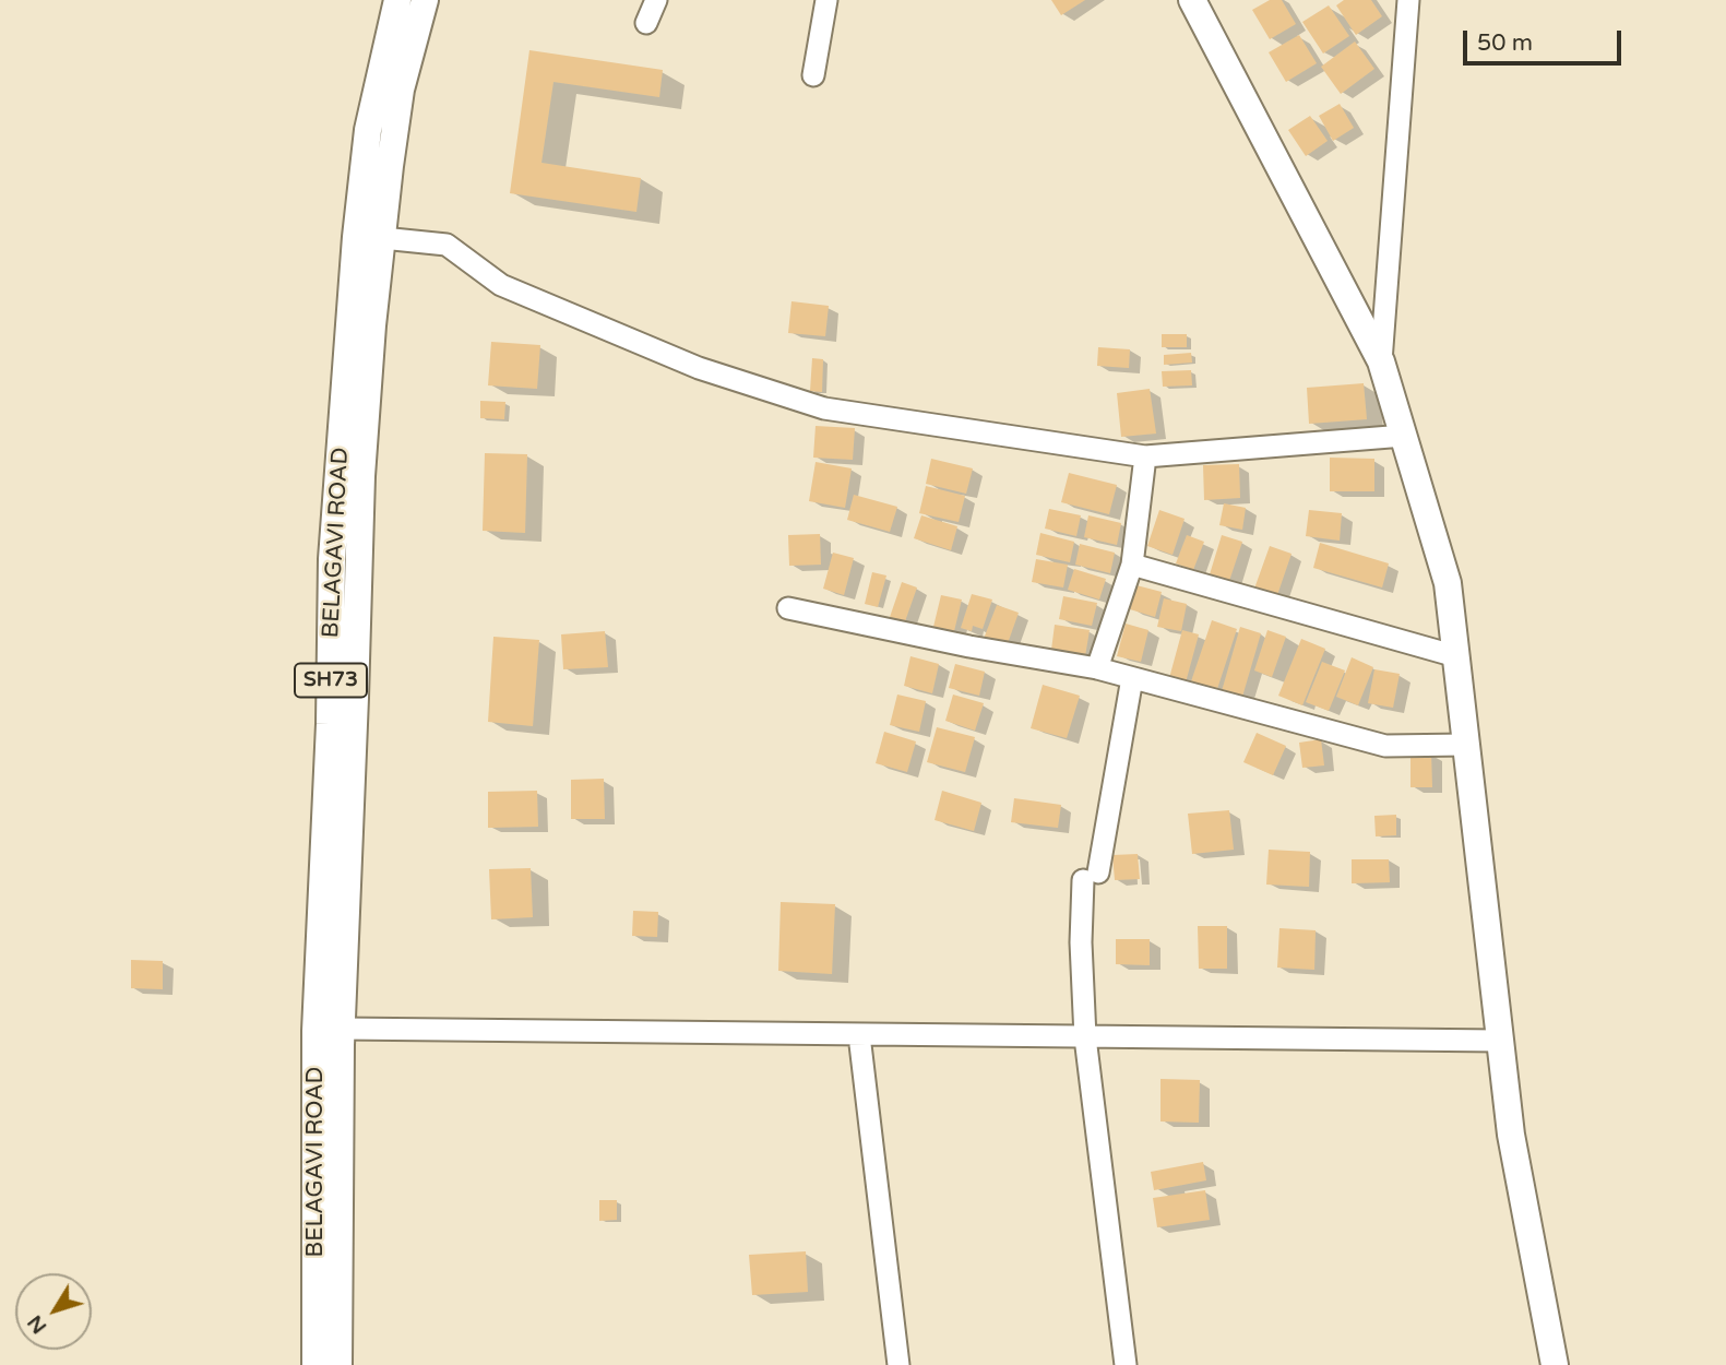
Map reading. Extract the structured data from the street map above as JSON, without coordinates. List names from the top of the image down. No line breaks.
{"streets":{"main road":["BELAGAVI ROAD","SH73"]},"scale_bar":"50 m","north":"bottom left"}
